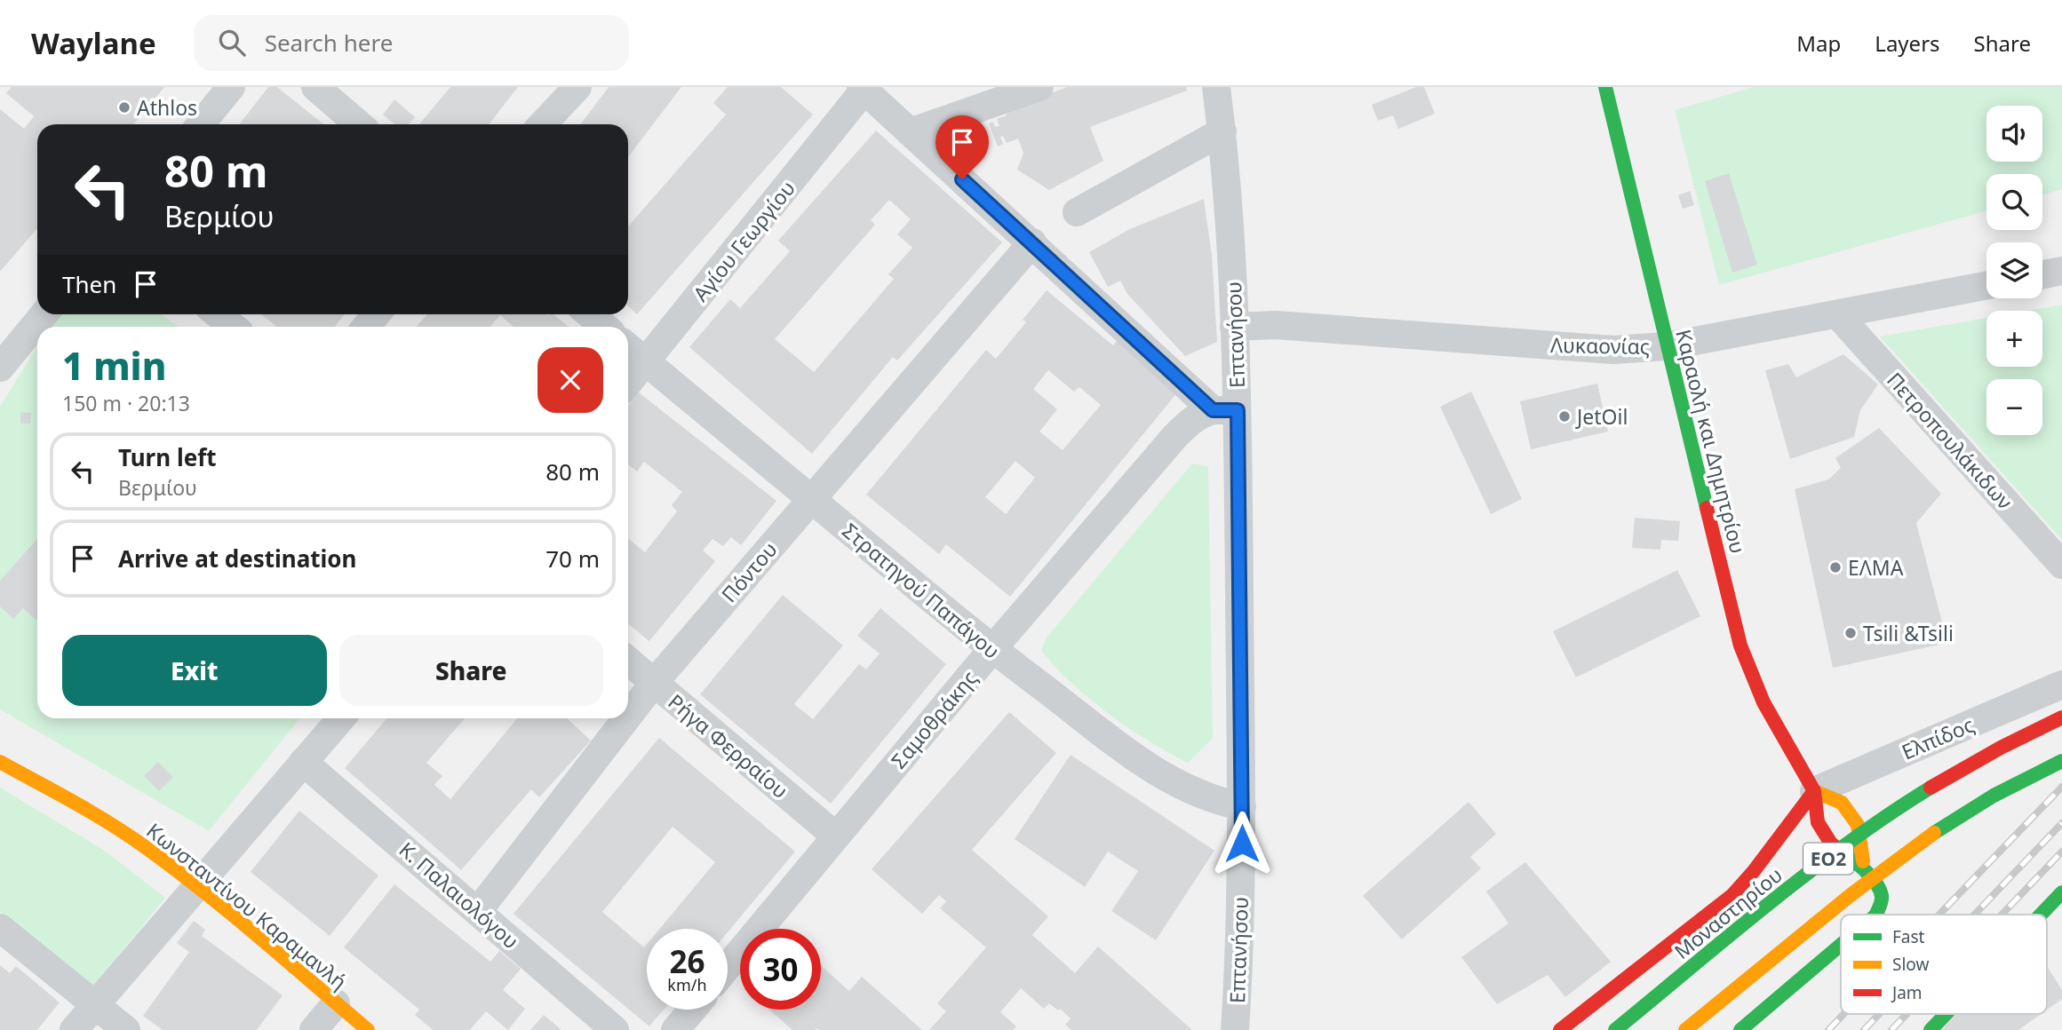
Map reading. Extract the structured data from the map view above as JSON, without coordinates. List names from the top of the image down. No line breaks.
{"streets":{"main road":["Καραολή και Δημητρίου","ΕΟ2","Κωνσταντίνου Καραμανλή","Μοναστηρίου"],"street":["Αγίου Γεωργίου","Επτανήσου","Λυκαονίας","Πετροπουλάκιδων","Πόντου","Στρατηγού Παπάγου","Σαμοθράκης","Ελπίδος","Ρήγα Φερραίου","Κ. Παλαιολόγου"]},"crossings":[["Αγίου Γεωργίου","Στρατηγού Παπάγου"],["Επτανήσου","Λυκαονίας"],["Επτανήσου","Στρατηγού Παπάγου"],["Επτανήσου","Σαμοθράκης"],["Λυκαονίας","Πετροπουλάκιδων"],["Λυκαονίας","Καραολή και Δημητρίου"],["Καραολή και Δημητρίου","Ελπίδος"],["Πόντου","Στρατηγού Παπάγου"],["Πόντου","Ρήγα Φερραίου"],["Πόντου","Κ. Παλαιολόγου"],["Στρατηγού Παπάγου","Σαμοθράκης"],["Σαμοθράκης","Ρήγα Φερραίου"]],"places":["Athlos","JetOil","ΕΛΜΑ","Tsili &Tsili"],"legend":["Fast","Slow","Jam"],"page":{"header":"Waylane","search":"Search here","nav":["Map","Layers","Share"],"map_buttons":["+","−"],"turn":["80 m","Βερμίου"],"then":"Then","heading":["1 min","150 m · 20:13"],"list":[{"name":"Turn left","note":"Βερμίου","value":"80 m"},{"name":"Arrive at destination","value":"70 m"}],"buttons":["Exit","Share"],"speed":"26 km/h","limit":"30"}}
